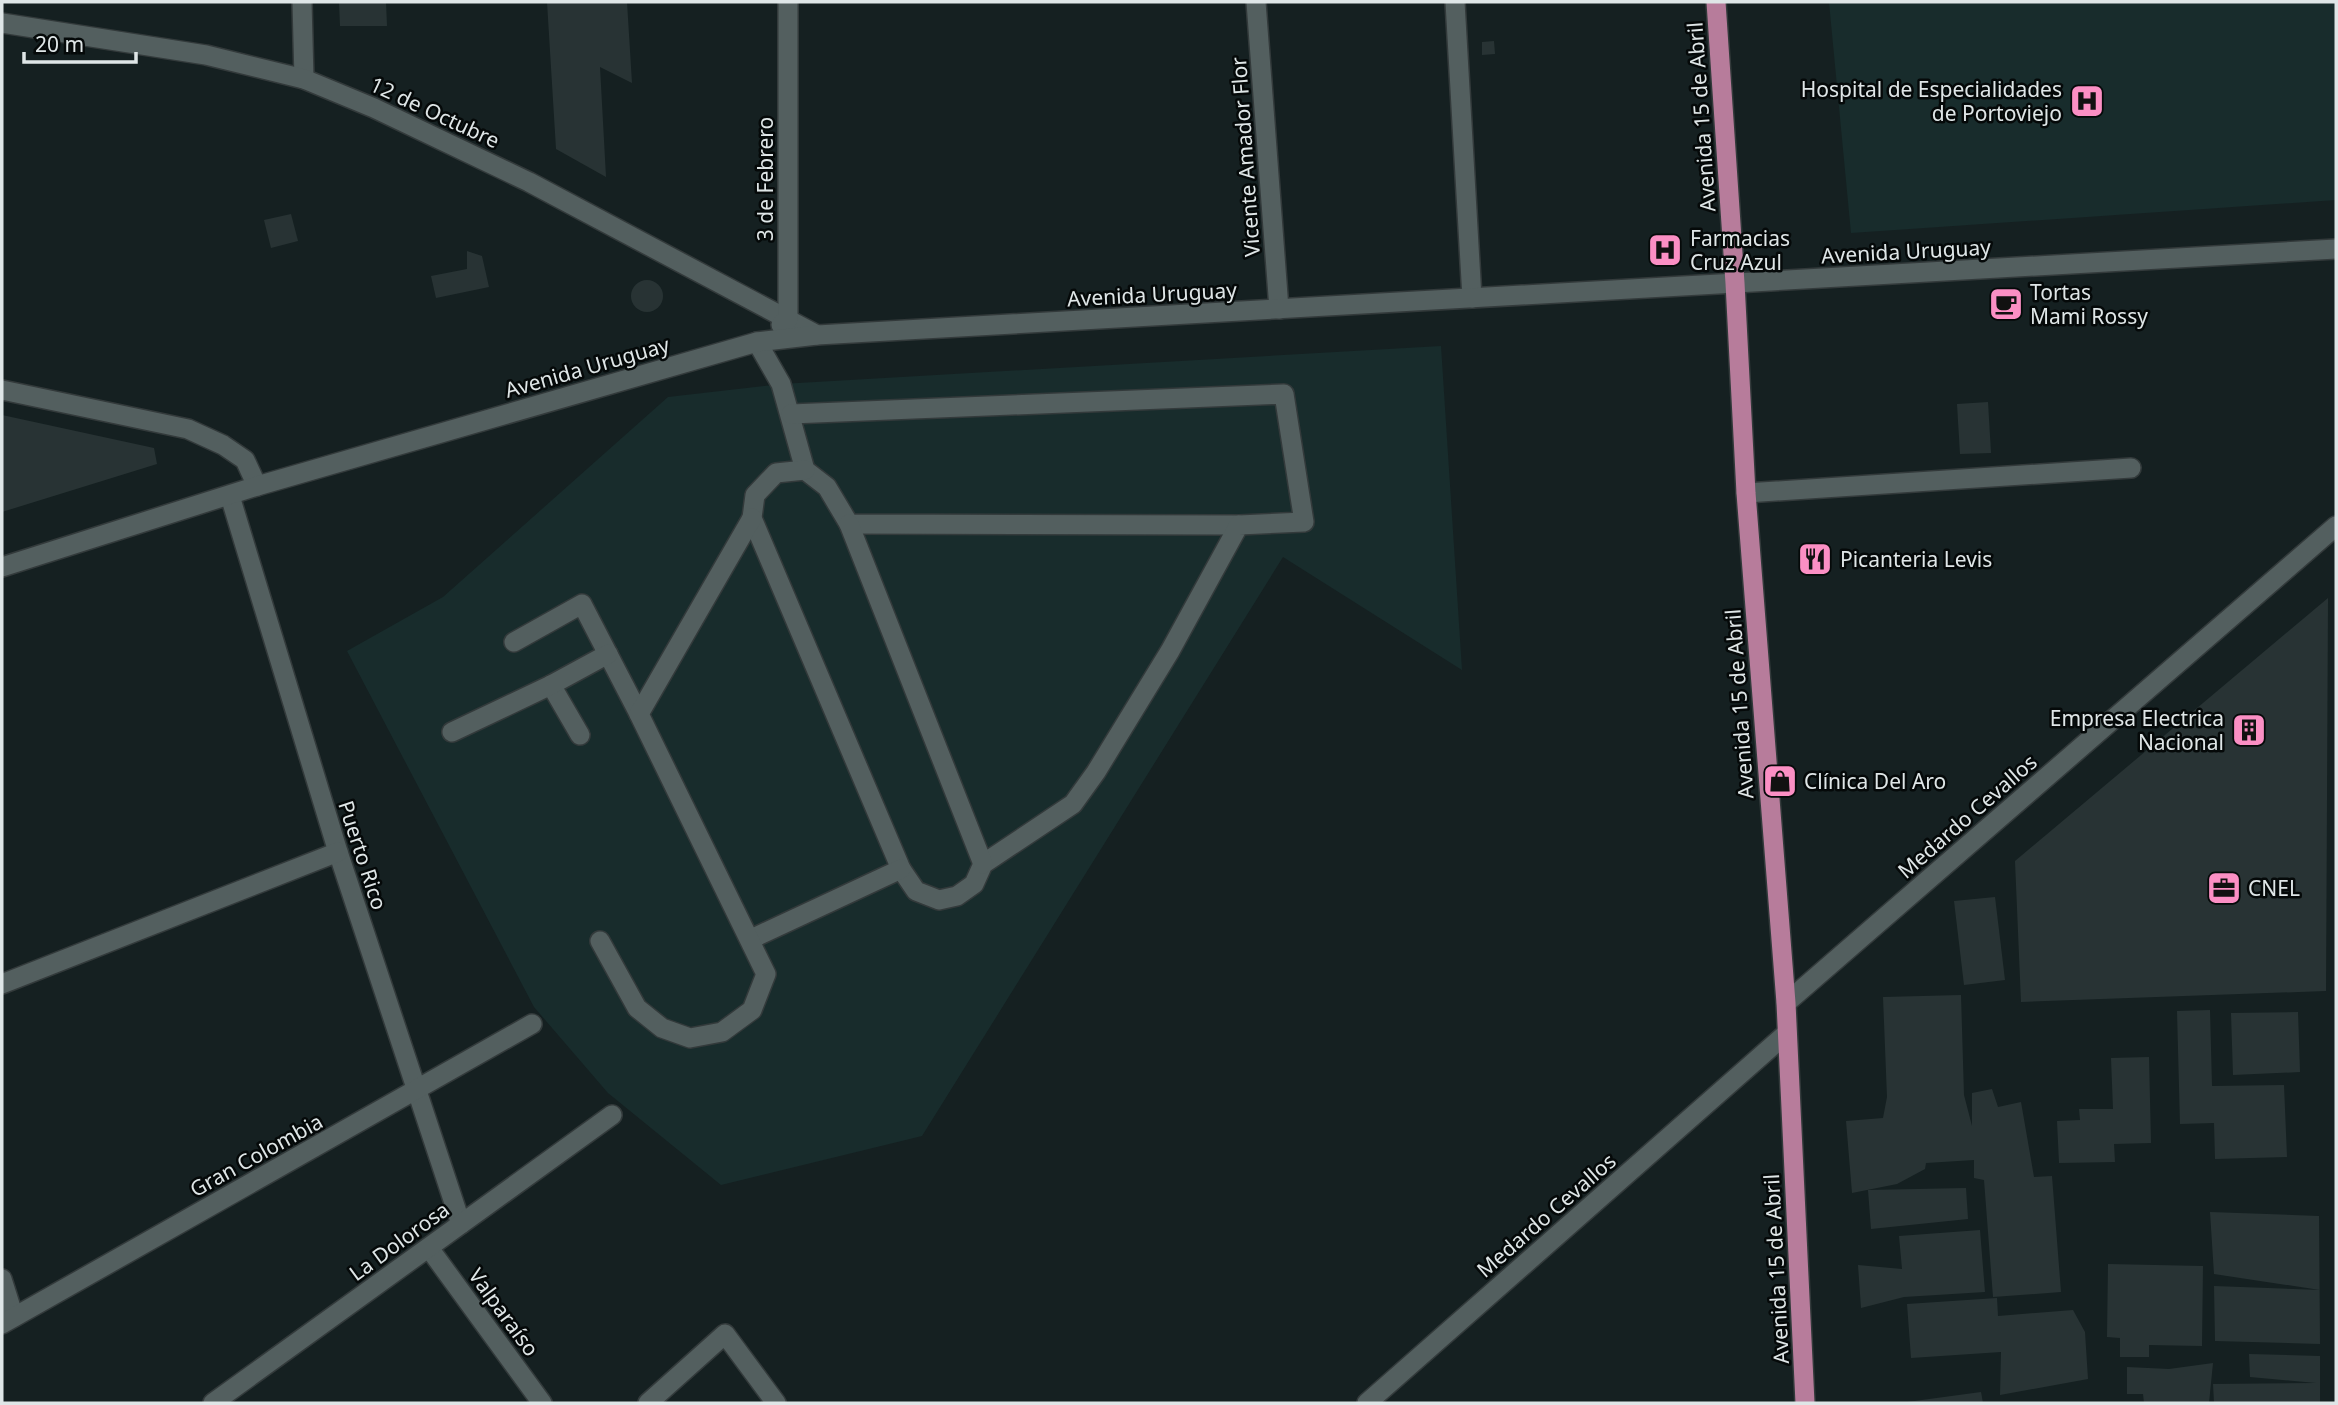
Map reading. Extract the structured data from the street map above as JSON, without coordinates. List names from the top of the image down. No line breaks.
{"streets":{"main road":["Avenida 15 de Abril"],"street":["12 de Octubre","Vicente Amador Flor","3 de Febrero","Avenida Uruguay","Medardo Cevallos","Puerto Rico","Gran Colombia","La Dolorosa","Valparaíso"]},"crossings":[["12 de Octubre","3 de Febrero"],["12 de Octubre","Avenida Uruguay"],["Avenida 15 de Abril","Avenida Uruguay"],["Avenida 15 de Abril","Medardo Cevallos"],["Vicente Amador Flor","Avenida Uruguay"],["Avenida Uruguay","Puerto Rico"],["Puerto Rico","Gran Colombia"],["Puerto Rico","La Dolorosa"],["La Dolorosa","Valparaíso"]],"places":{"hospital":["Hospital de Especialidades de Portoviejo","Farmacias Cruz Azul"],"cafe":["Tortas Mami Rossy"],"restaurant":["Picanteria Levis"],"building":["Empresa Electrica Nacional"],"shop":["Clínica Del Aro"],"office":["CNEL"]},"scale_bar":"20 m"}
